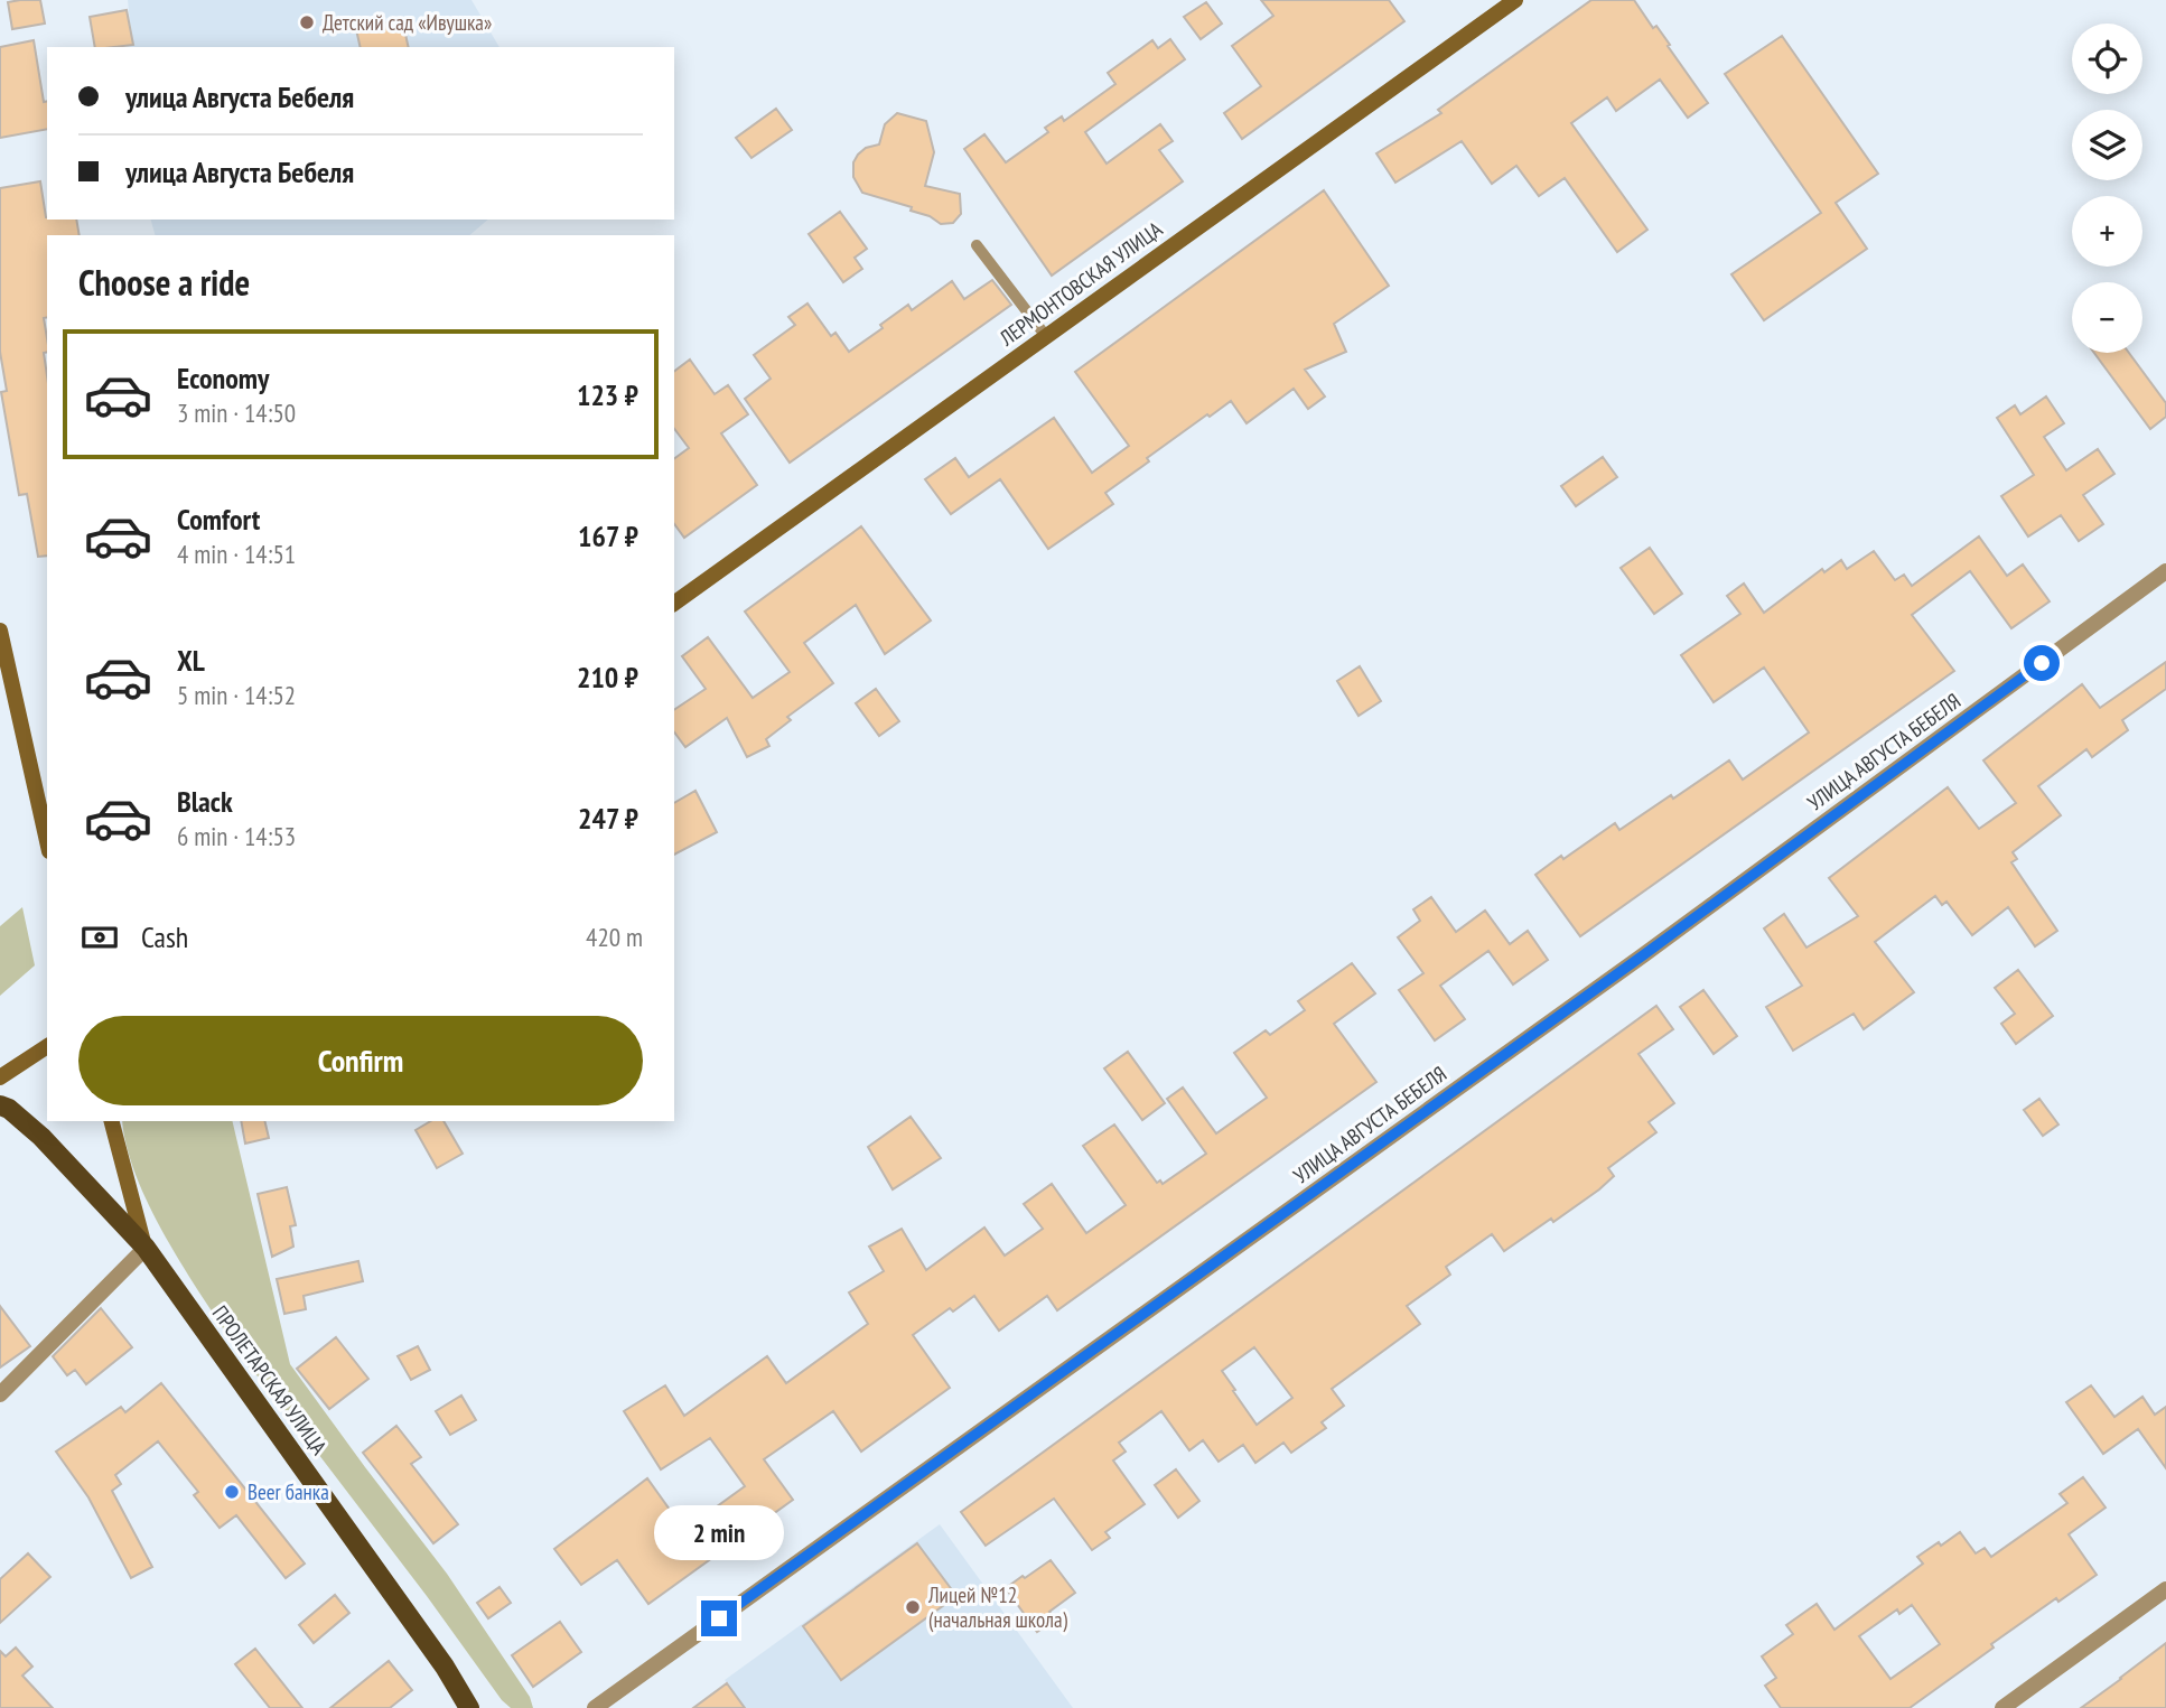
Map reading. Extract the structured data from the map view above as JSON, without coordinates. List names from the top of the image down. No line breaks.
{"streets":{"main road":["ЛЕРМОНТОВСКАЯ УЛИЦА","ПРОЛЕТАРСКАЯ УЛИЦА"],"street":["УЛИЦА АВГУСТА БЕБЕЛЯ"]},"places":["Детский сад «Ивушка»","Beer банка","Лицей №12 (начальная школа)"],"page":{"map_buttons":["+","−"],"banner":["улица Августа Бебеля","улица Августа Бебеля"],"heading":"Choose a ride","list":[{"name":"Economy","note":"3 min · 14:50","value":"123 ₽"},{"name":"Comfort","note":"4 min · 14:51","value":"167 ₽"},{"name":"XL","note":"5 min · 14:52","value":"210 ₽"},{"name":"Black","note":"6 min · 14:53","value":"247 ₽"}],"pay":["Cash","420 m"],"buttons":"Confirm","bubble":"2 min"}}
